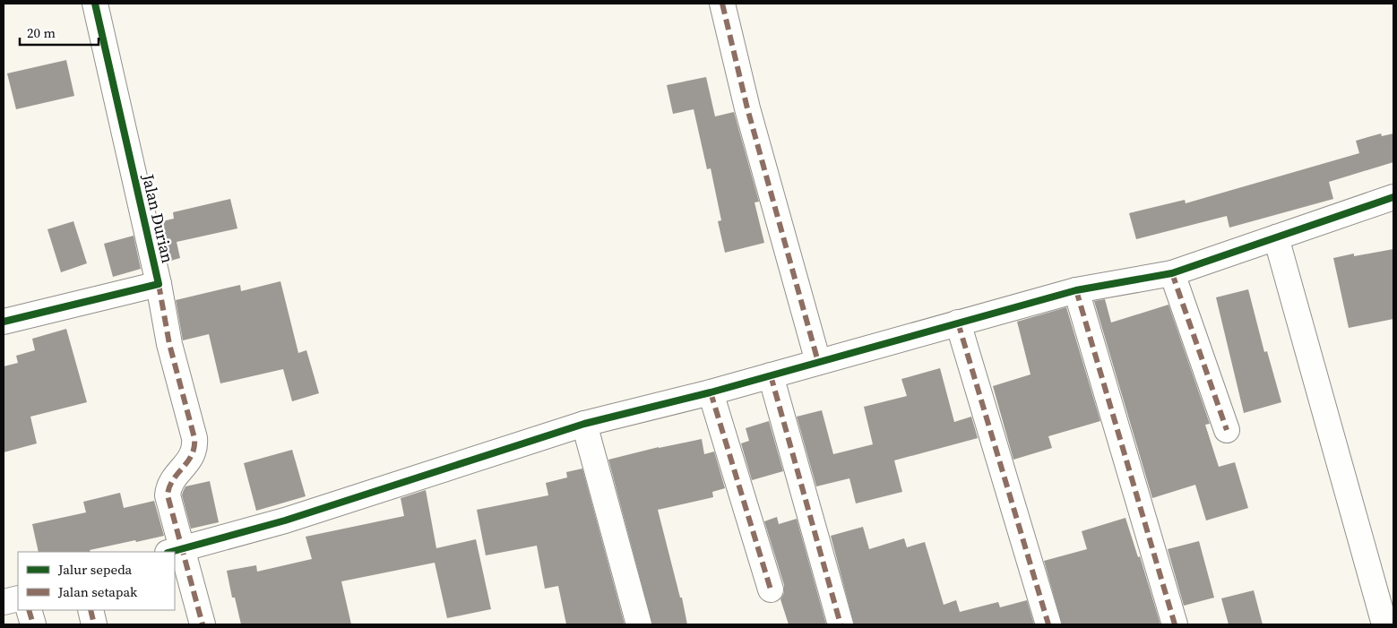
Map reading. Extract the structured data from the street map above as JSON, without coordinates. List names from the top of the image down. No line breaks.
{"streets":{"street":["Jalan Durian"]},"legend":["Jalur sepeda","Jalan setapak"],"scale_bar":"20 m"}
